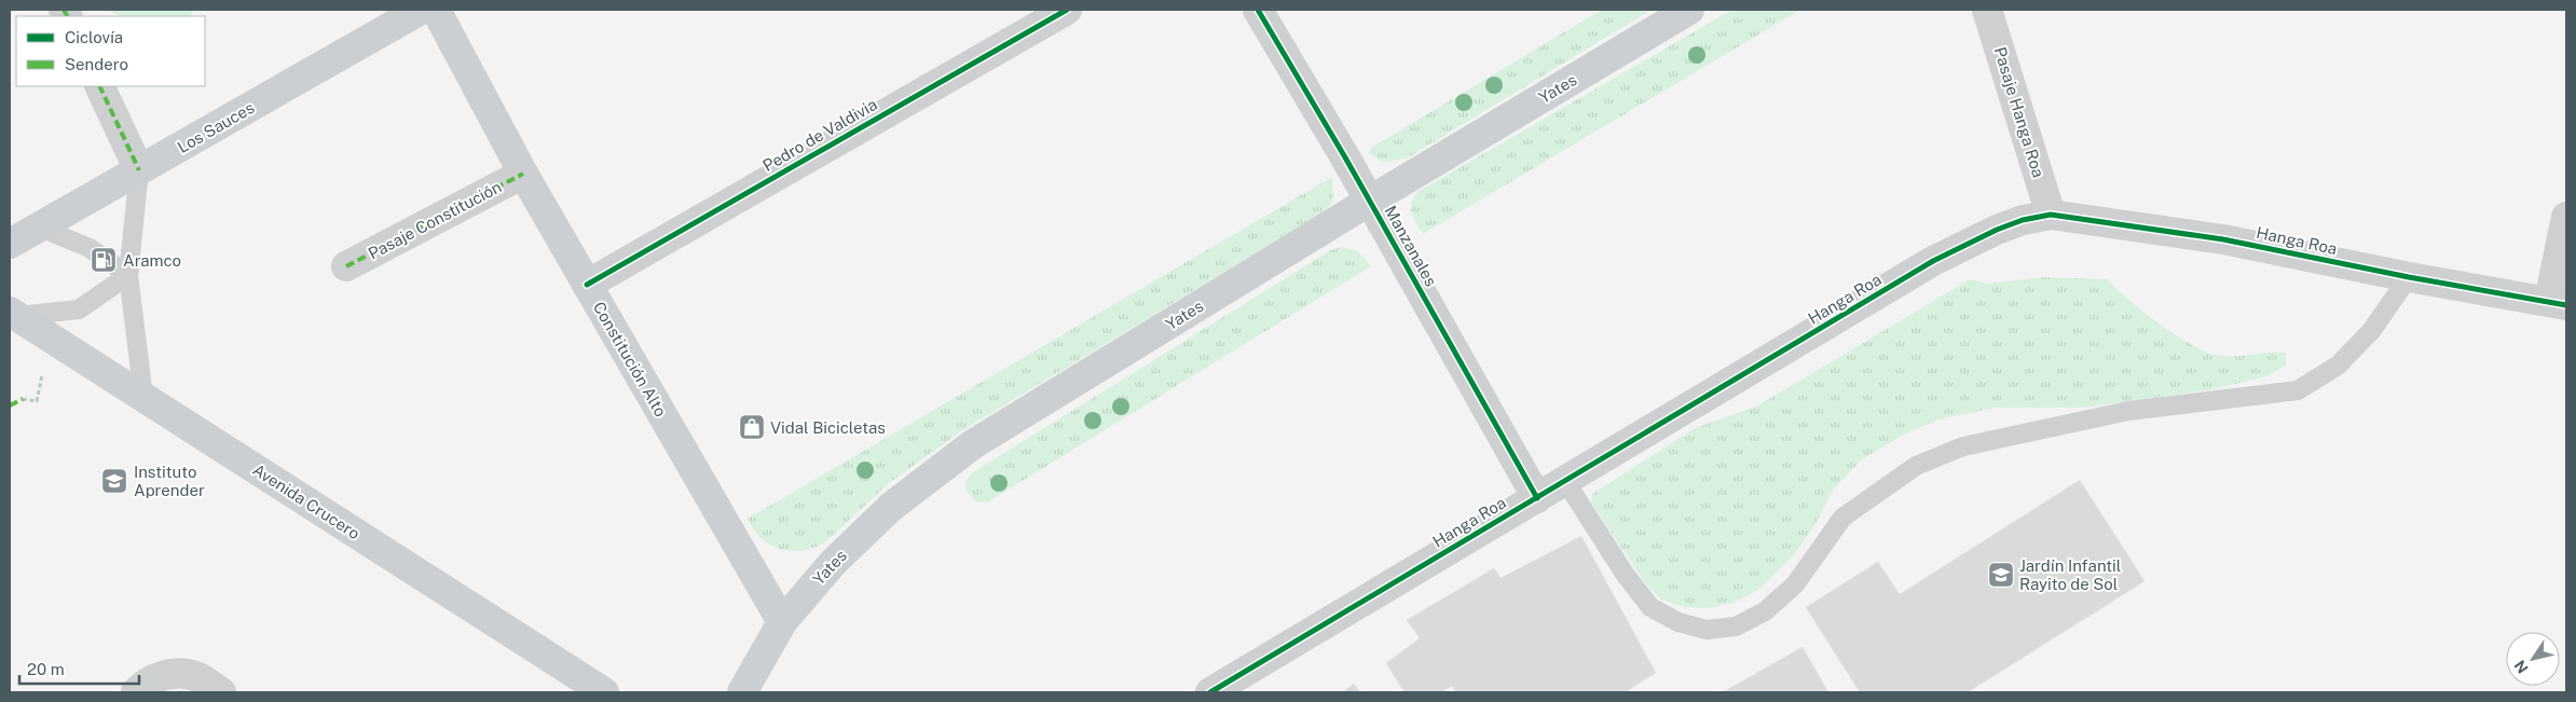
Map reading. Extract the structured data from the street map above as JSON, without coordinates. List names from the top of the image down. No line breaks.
{"streets":{"main road":["Yates","Los Sauces","Constitución Alto","Avenida Crucero"],"street":["Pasaje Hanga Roa","Pedro de Valdivia","Pasaje Constitución","Hanga Roa","Manzanales"]},"crossings":[["Yates","Manzanales"],["Yates","Constitución Alto"],["Pasaje Hanga Roa","Hanga Roa"],["Pedro de Valdivia","Constitución Alto"],["Pasaje Constitución","Constitución Alto"],["Hanga Roa","Manzanales"]],"places":{"fuel station":["Aramco"],"shop":["Vidal Bicicletas"],"school or university":["Instituto Aprender","Jardín Infantil Rayito de Sol"]},"legend":["Ciclovía","Sendero"],"scale_bar":"20 m","north":"bottom left"}
